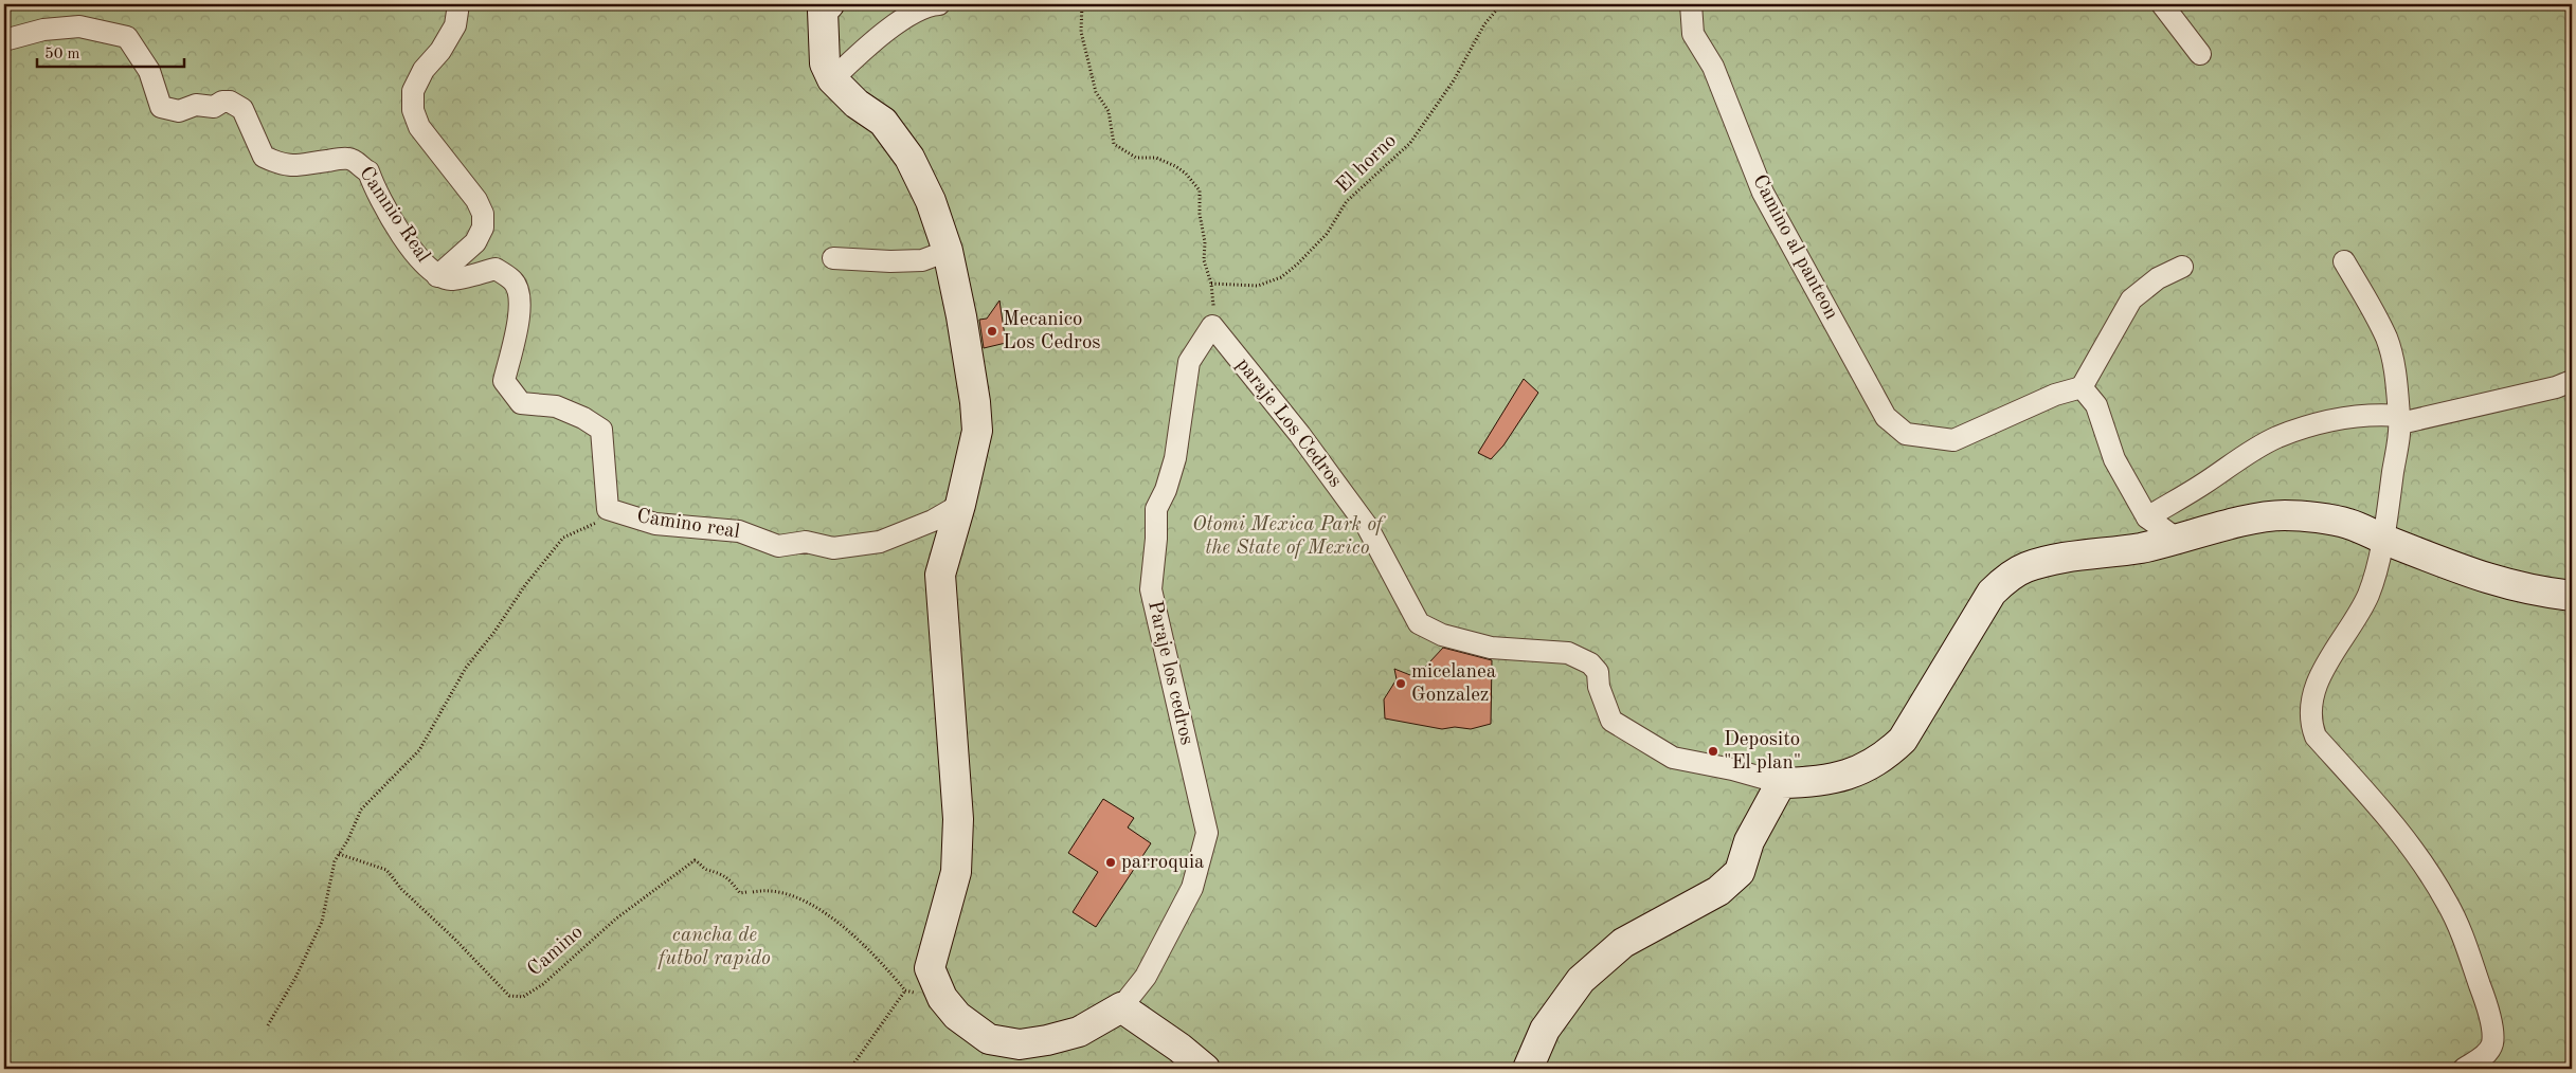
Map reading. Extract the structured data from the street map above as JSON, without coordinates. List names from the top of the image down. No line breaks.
{"streets":{"street":["Camnio Real","Camino al panteon","paraje Los Cedros","Camino real","Paraje los cedros"],"path":["El horno","Camino"]},"crossings":[["Camnio Real","Camino real"],["paraje Los Cedros","Paraje los cedros"]],"parks":["Otomi Mexica Park of the State of Mexico","cancha de futbol rapido"],"places":["Mecanico Los Cedros","micelanea Gonzalez","Deposito \"El plan\"","parroquia"],"scale_bar":"50 m"}
